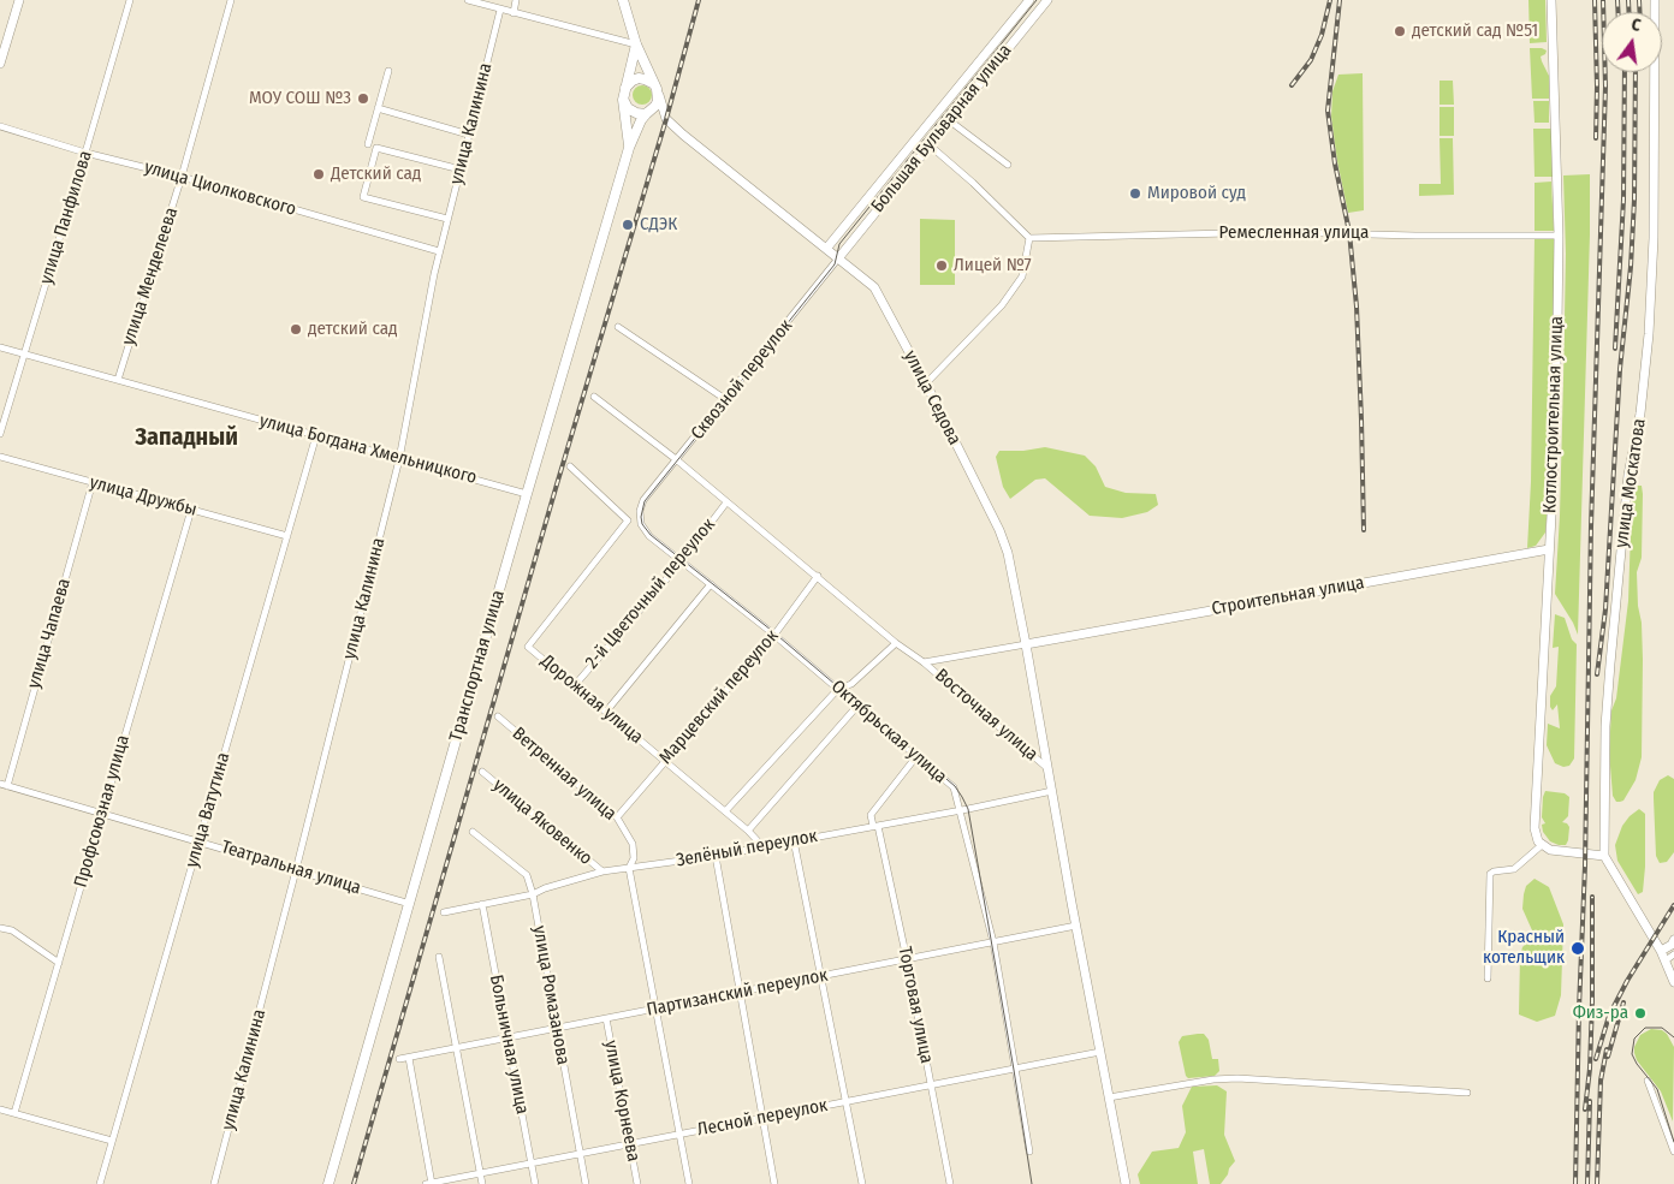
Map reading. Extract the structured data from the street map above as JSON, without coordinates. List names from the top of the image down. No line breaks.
{"streets":{"main road":["Большая Бульварная улица","улица Седова","Котлостроительная улица","улица Москатова","Строительная улица","Транспортная улица","Восточная улица"],"street":["улица Калинина","улица Циолковского","улица Панфилова","Ремесленная улица","улица Менделеева","Сквозной переулок","улица Богдана Хмельницкого","улица Дружбы","2-й Цветочный переулок","улица Чапаева","Марцевский переулок","Дорожная улица","Октябрьская улица","Ветренная улица","улица Ватутина","Профсоюзная улица","улица Яковенко","Зелёный переулок","Театральная улица","Партизанский переулок","улица Ромазанова","Торговая улица","Больничная улица","улица Корнеева","Лесной переулок"]},"crossings":[["улица Калинина","улица Циолковского"],["улица Калинина","улица Богдана Хмельницкого"],["улица Калинина","Театральная улица"],["Большая Бульварная улица","Сквозной переулок"],["Большая Бульварная улица","улица Седова"],["улица Циолковского","улица Панфилова"],["улица Циолковского","улица Менделеева"],["улица Панфилова","улица Богдана Хмельницкого"],["Ремесленная улица","Котлостроительная улица"],["улица Менделеева","улица Богдана Хмельницкого"],["Сквозной переулок","улица Седова"],["Сквозной переулок","Восточная улица"],["Сквозной переулок","Октябрьская улица"],["улица Седова","Строительная улица"],["улица Седова","Восточная улица"],["Котлостроительная улица","Строительная улица"],["улица Богдана Хмельницкого","Транспортная улица"],["улица Богдана Хмельницкого","улица Ватутина"],["улица Дружбы","улица Чапаева"],["улица Дружбы","улица Ватутина"],["улица Дружбы","Профсоюзная улица"],["2-й Цветочный переулок","Дорожная улица"],["2-й Цветочный переулок","Восточная улица"],["2-й Цветочный переулок","Октябрьская улица"],["улица Чапаева","Театральная улица"],["Транспортная улица","Театральная улица"],["Марцевский переулок","Дорожная улица"],["Марцевский переулок","Восточная улица"],["Марцевский переулок","Октябрьская улица"],["Марцевский переулок","Ветренная улица"],["Дорожная улица","Зелёный переулок"],["Восточная улица","Зелёный переулок"],["Восточная улица","Партизанский переулок"],["Восточная улица","Лесной переулок"],["Октябрьская улица","Зелёный переулок"],["Октябрьская улица","Партизанский переулок"],["Октябрьская улица","Лесной переулок"],["Ветренная улица","Зелёный переулок"],["улица Ватутина","Театральная улица"],["Профсоюзная улица","Театральная улица"],["улица Яковенко","Зелёный переулок"],["Зелёный переулок","улица Ромазанова"],["Зелёный переулок","Торговая улица"],["Зелёный переулок","Больничная улица"],["Партизанский переулок","улица Ромазанова"],["Партизанский переулок","Торговая улица"],["Партизанский переулок","Больничная улица"],["Партизанский переулок","улица Корнеева"],["улица Ромазанова","Лесной переулок"],["Торговая улица","Лесной переулок"],["Больничная улица","Лесной переулок"],["улица Корнеева","Лесной переулок"]],"districts":["Западный"],"places":["детский сад №51","МОУ СОШ №3","Детский сад","Мировой суд","СДЭК","Лицей №7","детский сад","Красный котельщик","Физ-ра"],"north":"top"}
